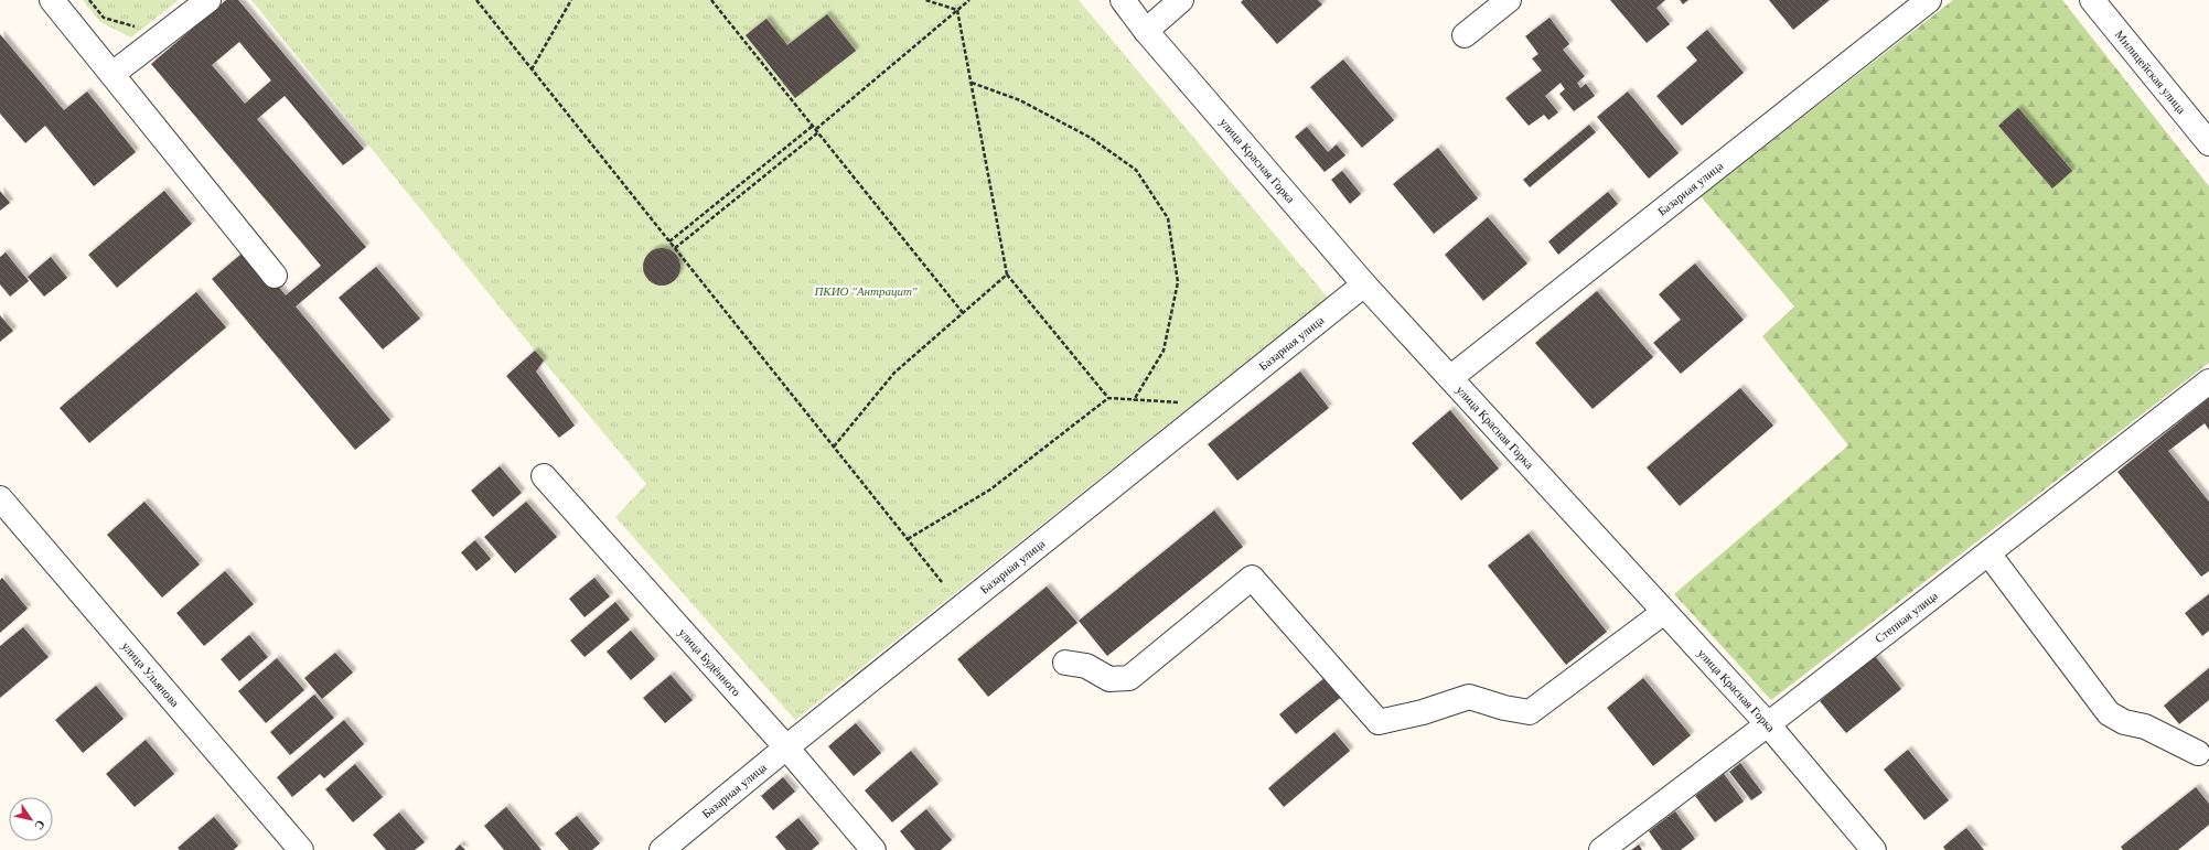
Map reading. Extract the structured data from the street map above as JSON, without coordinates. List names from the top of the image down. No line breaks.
{"streets":{"street":["Милицейская улица","улица Красная Горка","Базарная улица","Степная улица","улица Будённого","улица Ульянова"]},"crossings":[["улица Красная Горка","Базарная улица"],["улица Красная Горка","Степная улица"],["Базарная улица","улица Будённого"]],"parks":["ПКИО \"Антрацит\""],"north":"bottom right"}
